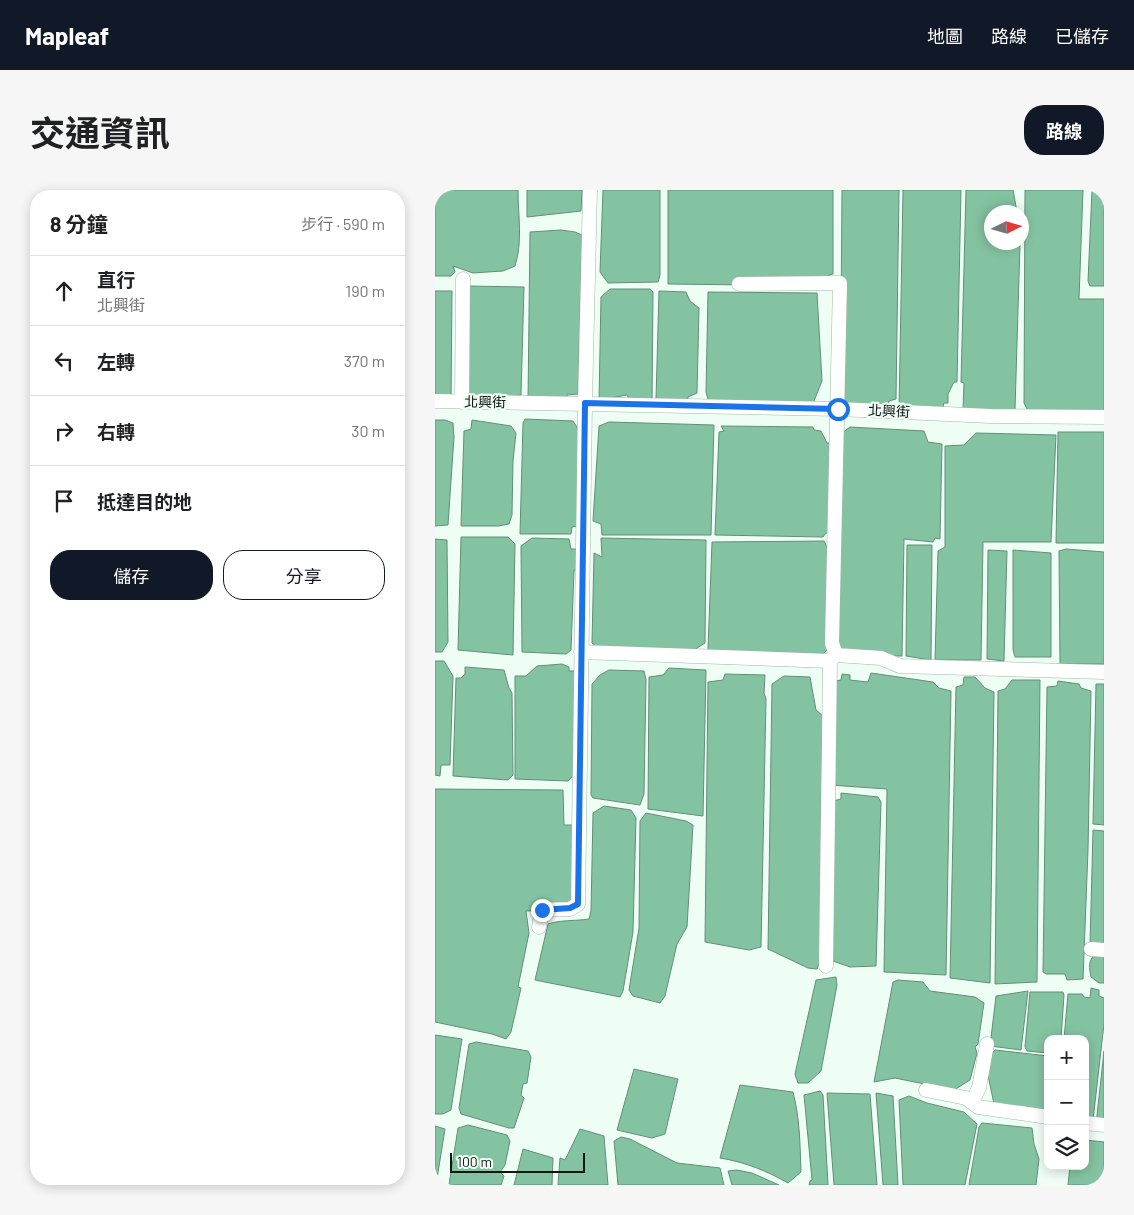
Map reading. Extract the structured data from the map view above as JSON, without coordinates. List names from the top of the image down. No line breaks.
{"streets":{"street":["北興街"]},"scale_bar":"100 m","north":"right","page":{"header":"Mapleaf","nav":["地圖","路線","已儲存"],"title":"交通資訊","buttons":["路線",["儲存","分享"]],"heading":["8 分鐘","步行 · 590 m"],"list":[["直行","北興街","190 m"],["左轉","370 m"],["右轉","30 m"],"抵達目的地"],"map_buttons":["+","−"],"scale":"100 m"}}
